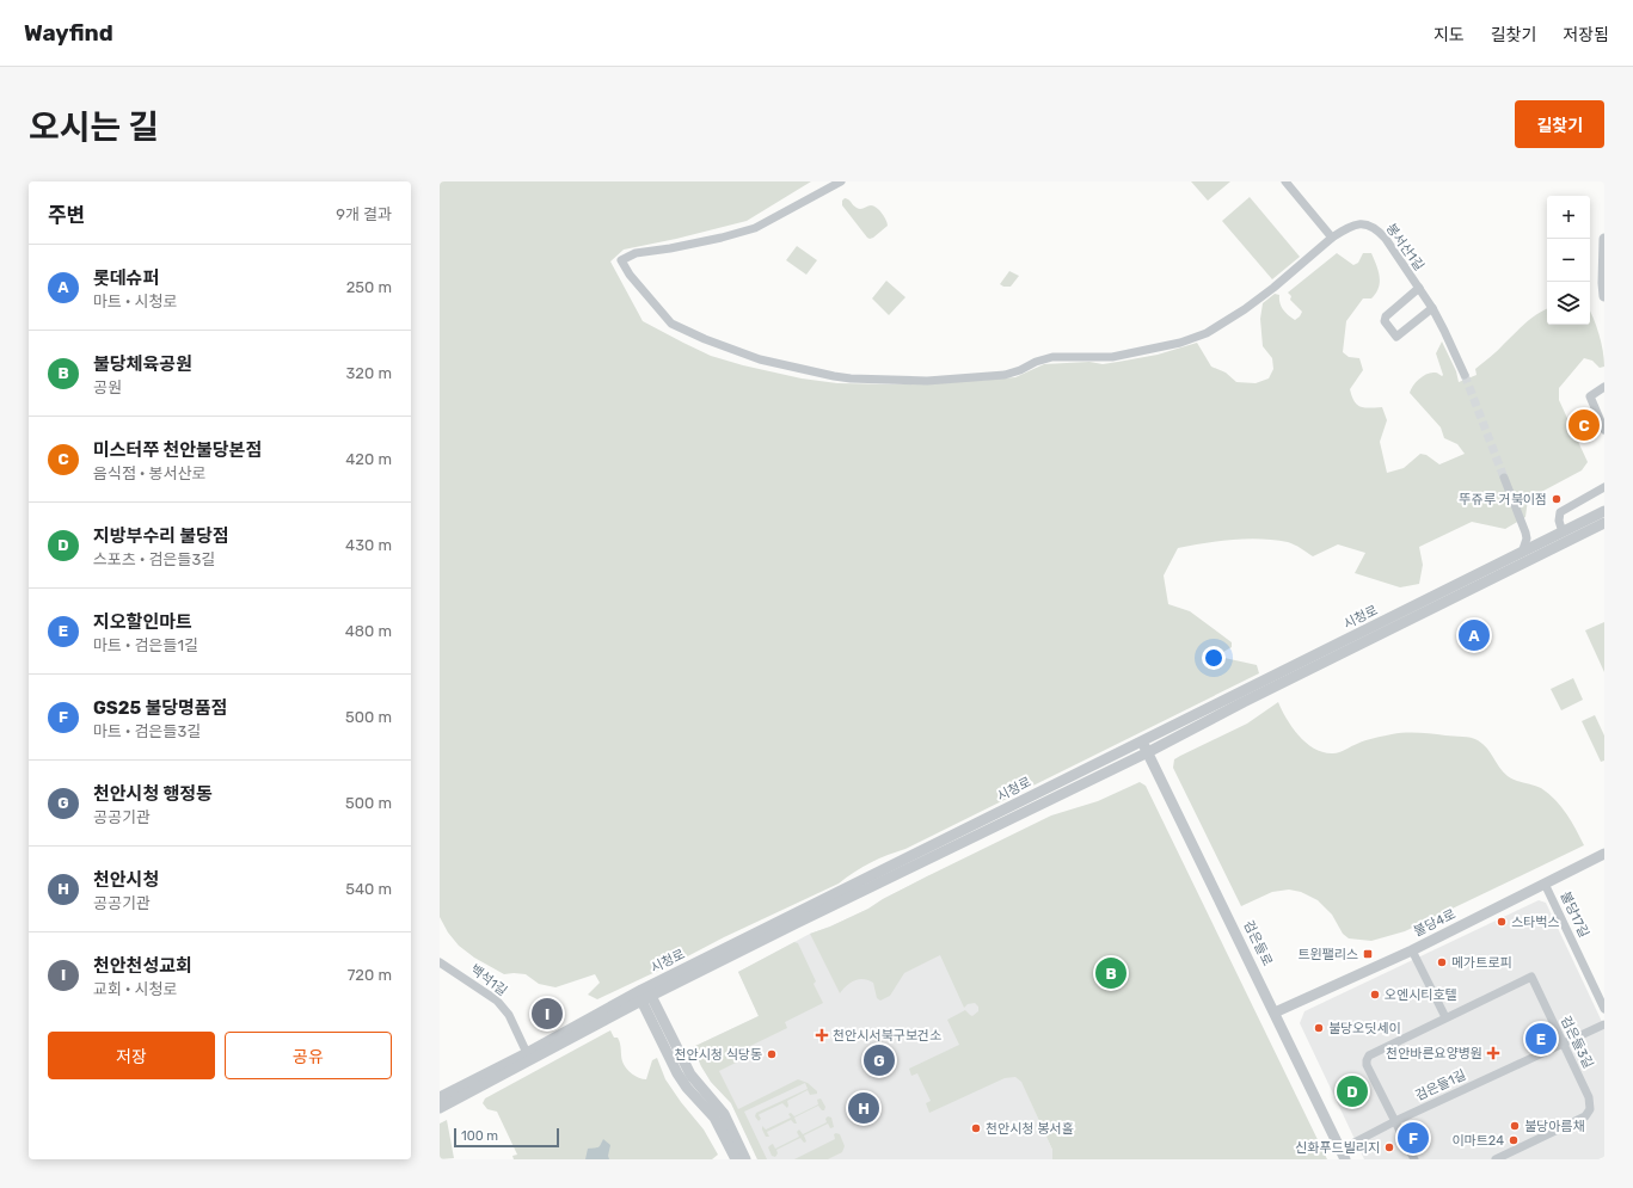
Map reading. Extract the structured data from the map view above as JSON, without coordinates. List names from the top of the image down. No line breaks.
{"streets":{"street":["봉서산1길","시청로","불당17길","불당4로","검은들로","백석1길","검은들3길","검은들1길"]},"crossings":[["시청로","검은들로"],["시청로","백석1길"],["불당17길","불당4로"],["불당4로","검은들로"],["검은들로","검은들1길"],["검은들3길","검은들1길"]],"places":{"other":["뚜쥬루 거북이점","스타벅스","메가트로피","오엔시티호텔","불당오딧세이","천안시청 식당동","불당아름채","천안시청 봉서홀","이마트24","신화푸드빌리지"],"transit":["트윈팰리스"],"health":["천안시서북구보건소","천안바른요양병원"]},"scale_bar":"100 m","page":{"header":"Wayfind","nav":["지도","길찾기","저장됨"],"title":"오시는 길","buttons":["길찾기",["저장","공유"]],"heading":["주변","9개 결과"],"map_buttons":["+","−"],"list":[{"mark":"A","name":"롯데슈퍼","note":"마트 · 시청로","value":"250 m"},{"mark":"B","name":"불당체육공원","note":"공원","value":"320 m"},{"mark":"C","name":"미스터쭈 천안불당본점","note":"음식점 · 봉서산로","value":"420 m"},{"mark":"D","name":"지방부수리 불당점","note":"스포츠 · 검은들3길","value":"430 m"},{"mark":"E","name":"지오할인마트","note":"마트 · 검은들1길","value":"480 m"},{"mark":"F","name":"GS25 불당명품점","note":"마트 · 검은들3길","value":"500 m"},{"mark":"G","name":"천안시청 행정동","note":"공공기관","value":"500 m"},{"mark":"H","name":"천안시청","note":"공공기관","value":"540 m"},{"mark":"I","name":"천안천성교회","note":"교회 · 시청로","value":"720 m"}],"pins":["C","A","B","I","E","G","D","H","F"],"scale":"100 m"}}
